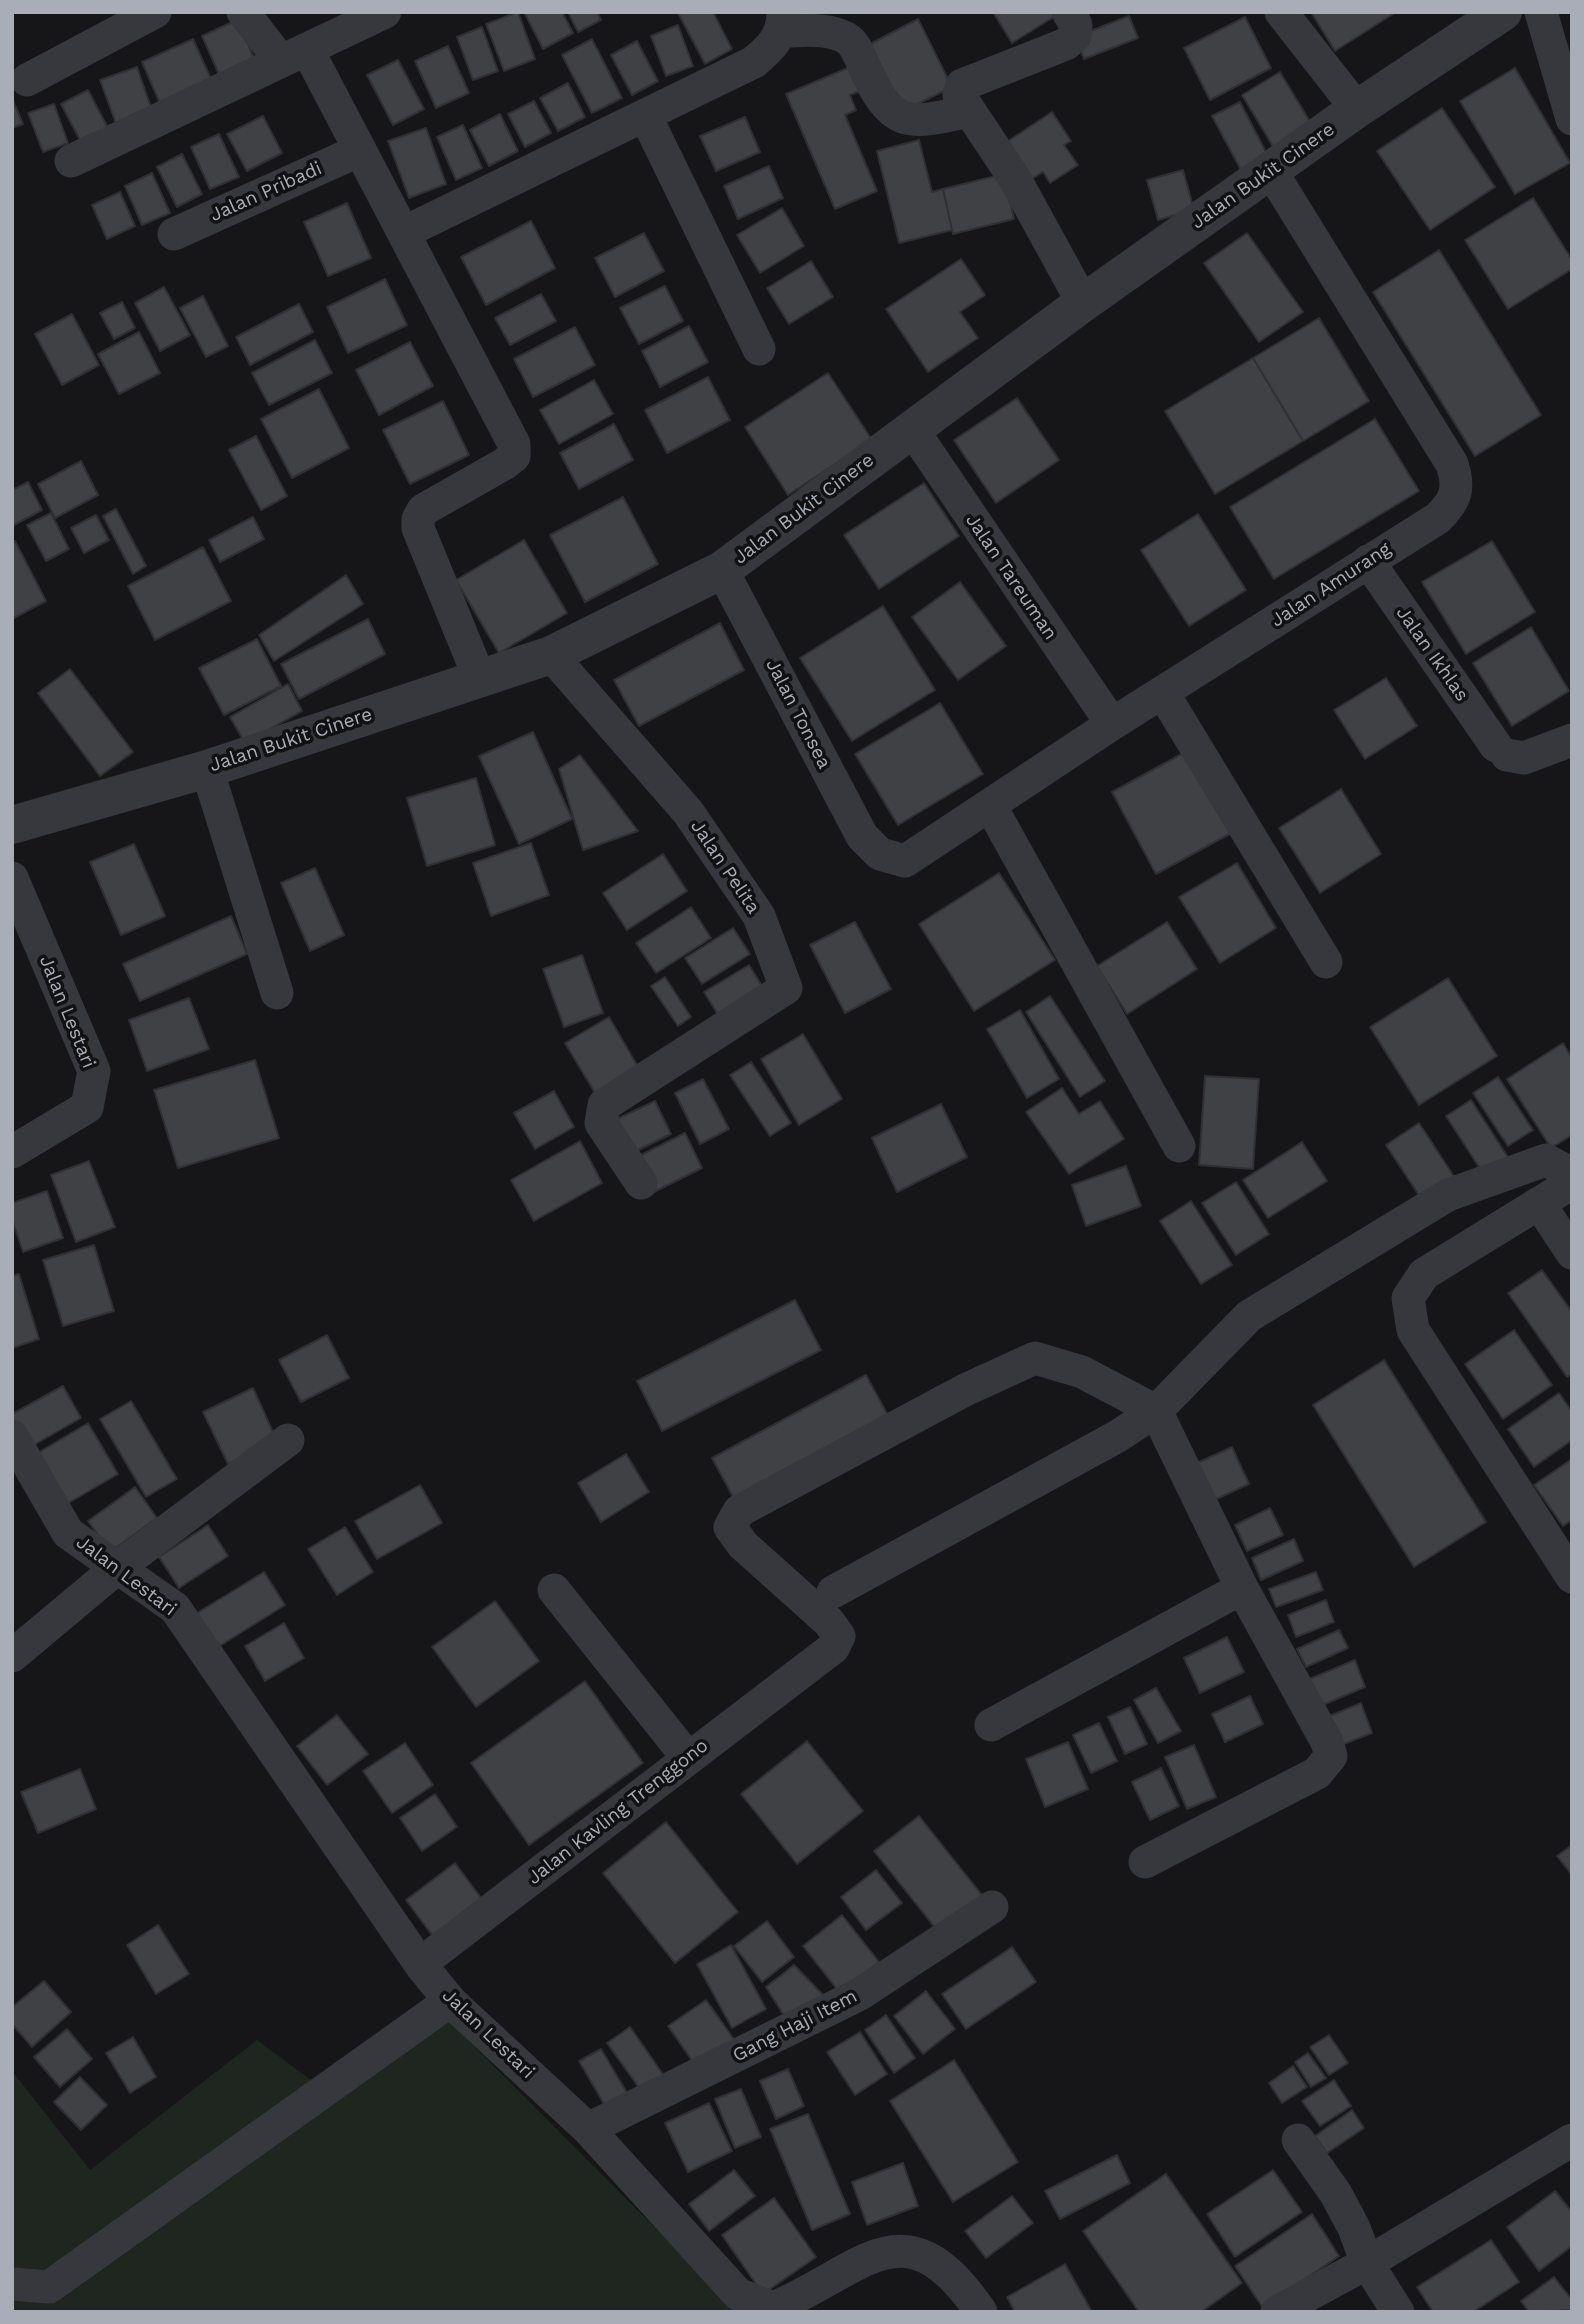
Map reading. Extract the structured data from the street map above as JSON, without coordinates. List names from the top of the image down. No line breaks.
{"streets":{"street":["Jalan Bukit Cinere","Jalan Pribadi","Jalan Tareuman","Jalan Amurang","Jalan Ikhlas","Jalan Tonsea","Jalan Pelita","Jalan Lestari","Jalan Kavling Trenggono","Gang Haji Item"]},"crossings":[["Jalan Bukit Cinere","Jalan Tareuman"],["Jalan Bukit Cinere","Jalan Amurang"],["Jalan Bukit Cinere","Jalan Tonsea"],["Jalan Bukit Cinere","Jalan Pelita"],["Jalan Tareuman","Jalan Amurang"],["Jalan Amurang","Jalan Ikhlas"],["Jalan Amurang","Jalan Tonsea"],["Jalan Lestari","Jalan Kavling Trenggono"],["Jalan Lestari","Gang Haji Item"]]}
